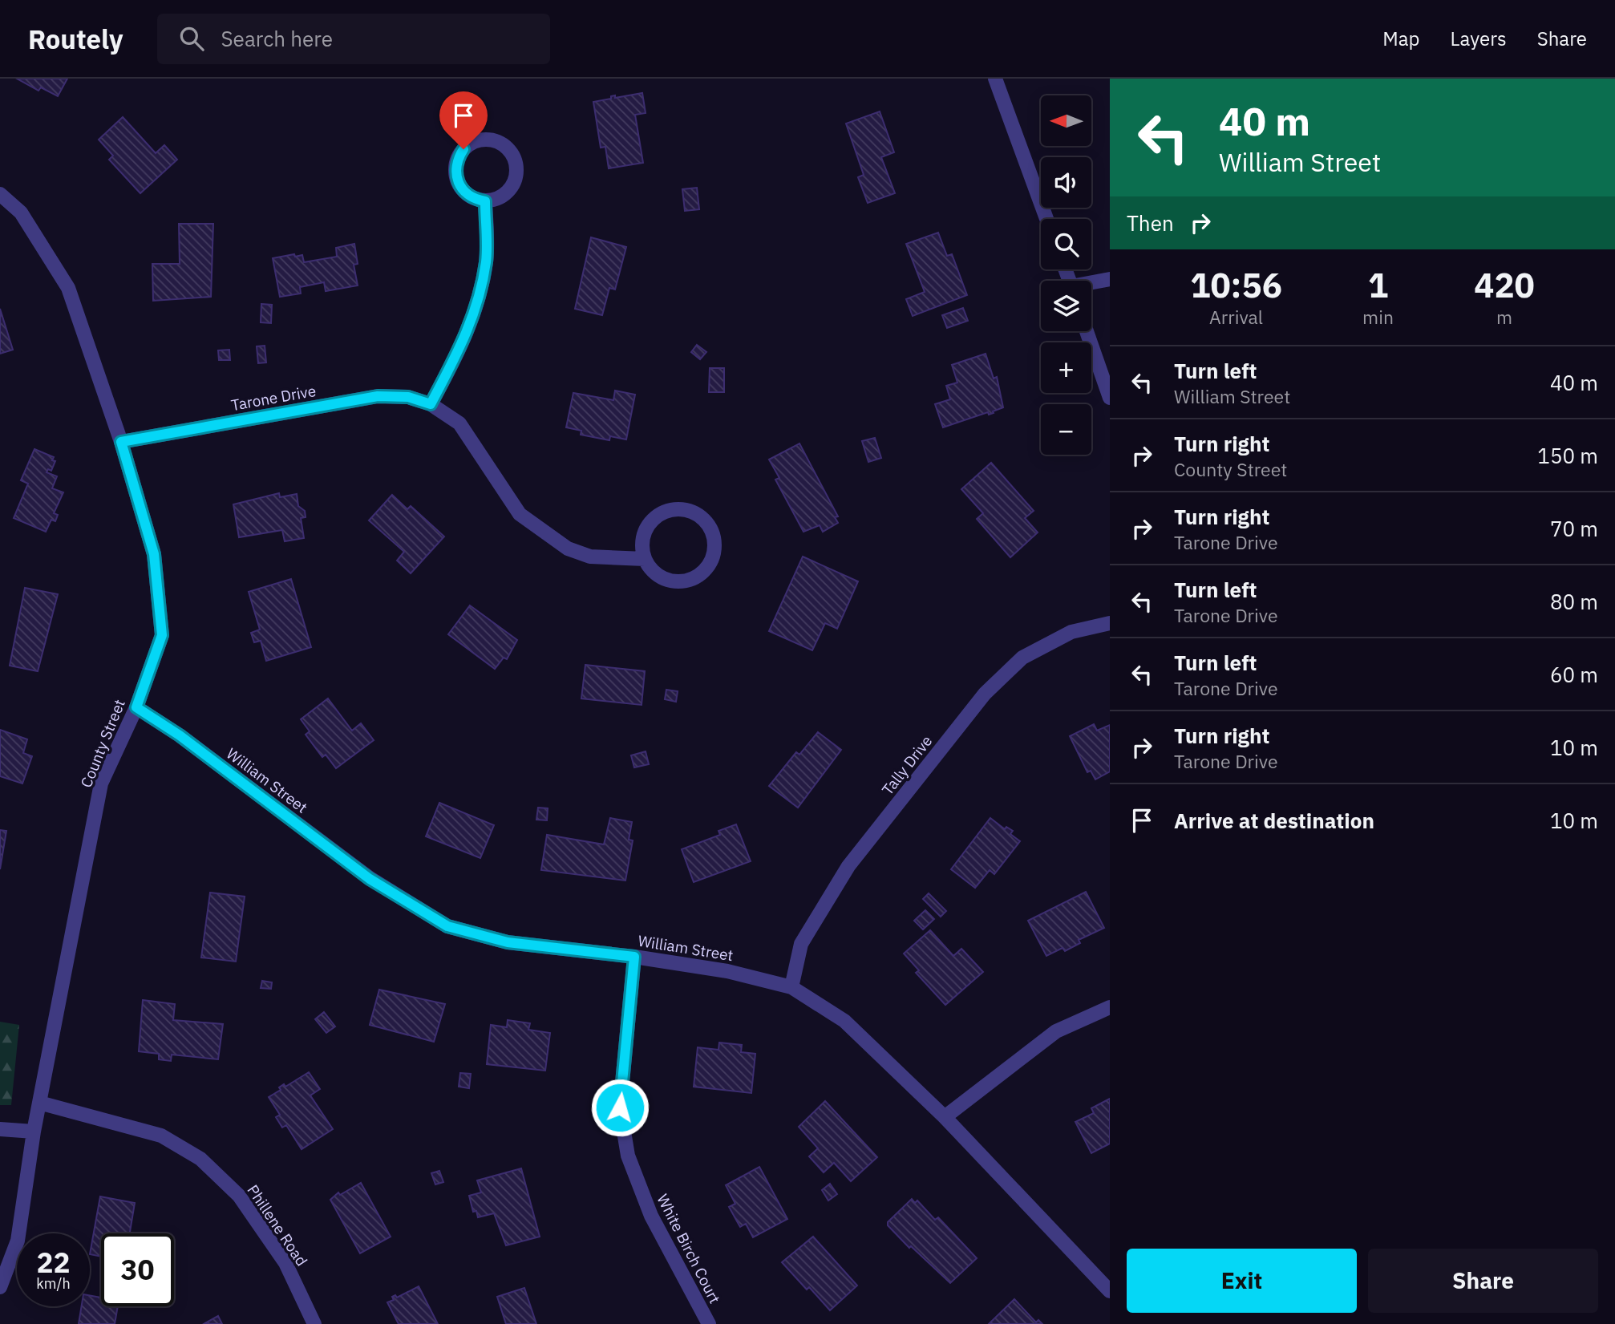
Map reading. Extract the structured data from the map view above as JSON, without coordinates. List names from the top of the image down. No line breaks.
{"streets":{"street":["Tarone Drive","County Street","Tally Drive","William Street","Phillene Road","White Birch Court"]},"crossings":[["Tarone Drive","County Street"],["County Street","William Street"],["County Street","Phillene Road"],["Tally Drive","William Street"],["William Street","White Birch Court"]],"north":"left","page":{"header":"Routely","search":"Search here","nav":["Map","Layers","Share"],"turn":["40 m","William Street"],"map_buttons":["+","−"],"then":"Then","eta":["10:56","Arrival","1","min","420","m"],"list":[{"name":"Turn left","note":"William Street","value":"40 m"},{"name":"Turn right","note":"County Street","value":"150 m"},{"name":"Turn right","note":"Tarone Drive","value":"70 m"},{"name":"Turn left","note":"Tarone Drive","value":"80 m"},{"name":"Turn left","note":"Tarone Drive","value":"60 m"},{"name":"Turn right","note":"Tarone Drive","value":"10 m"},{"name":"Arrive at destination","value":"10 m"}],"speed":"22 km/h","limit":"30","buttons":["Exit","Share"]}}
